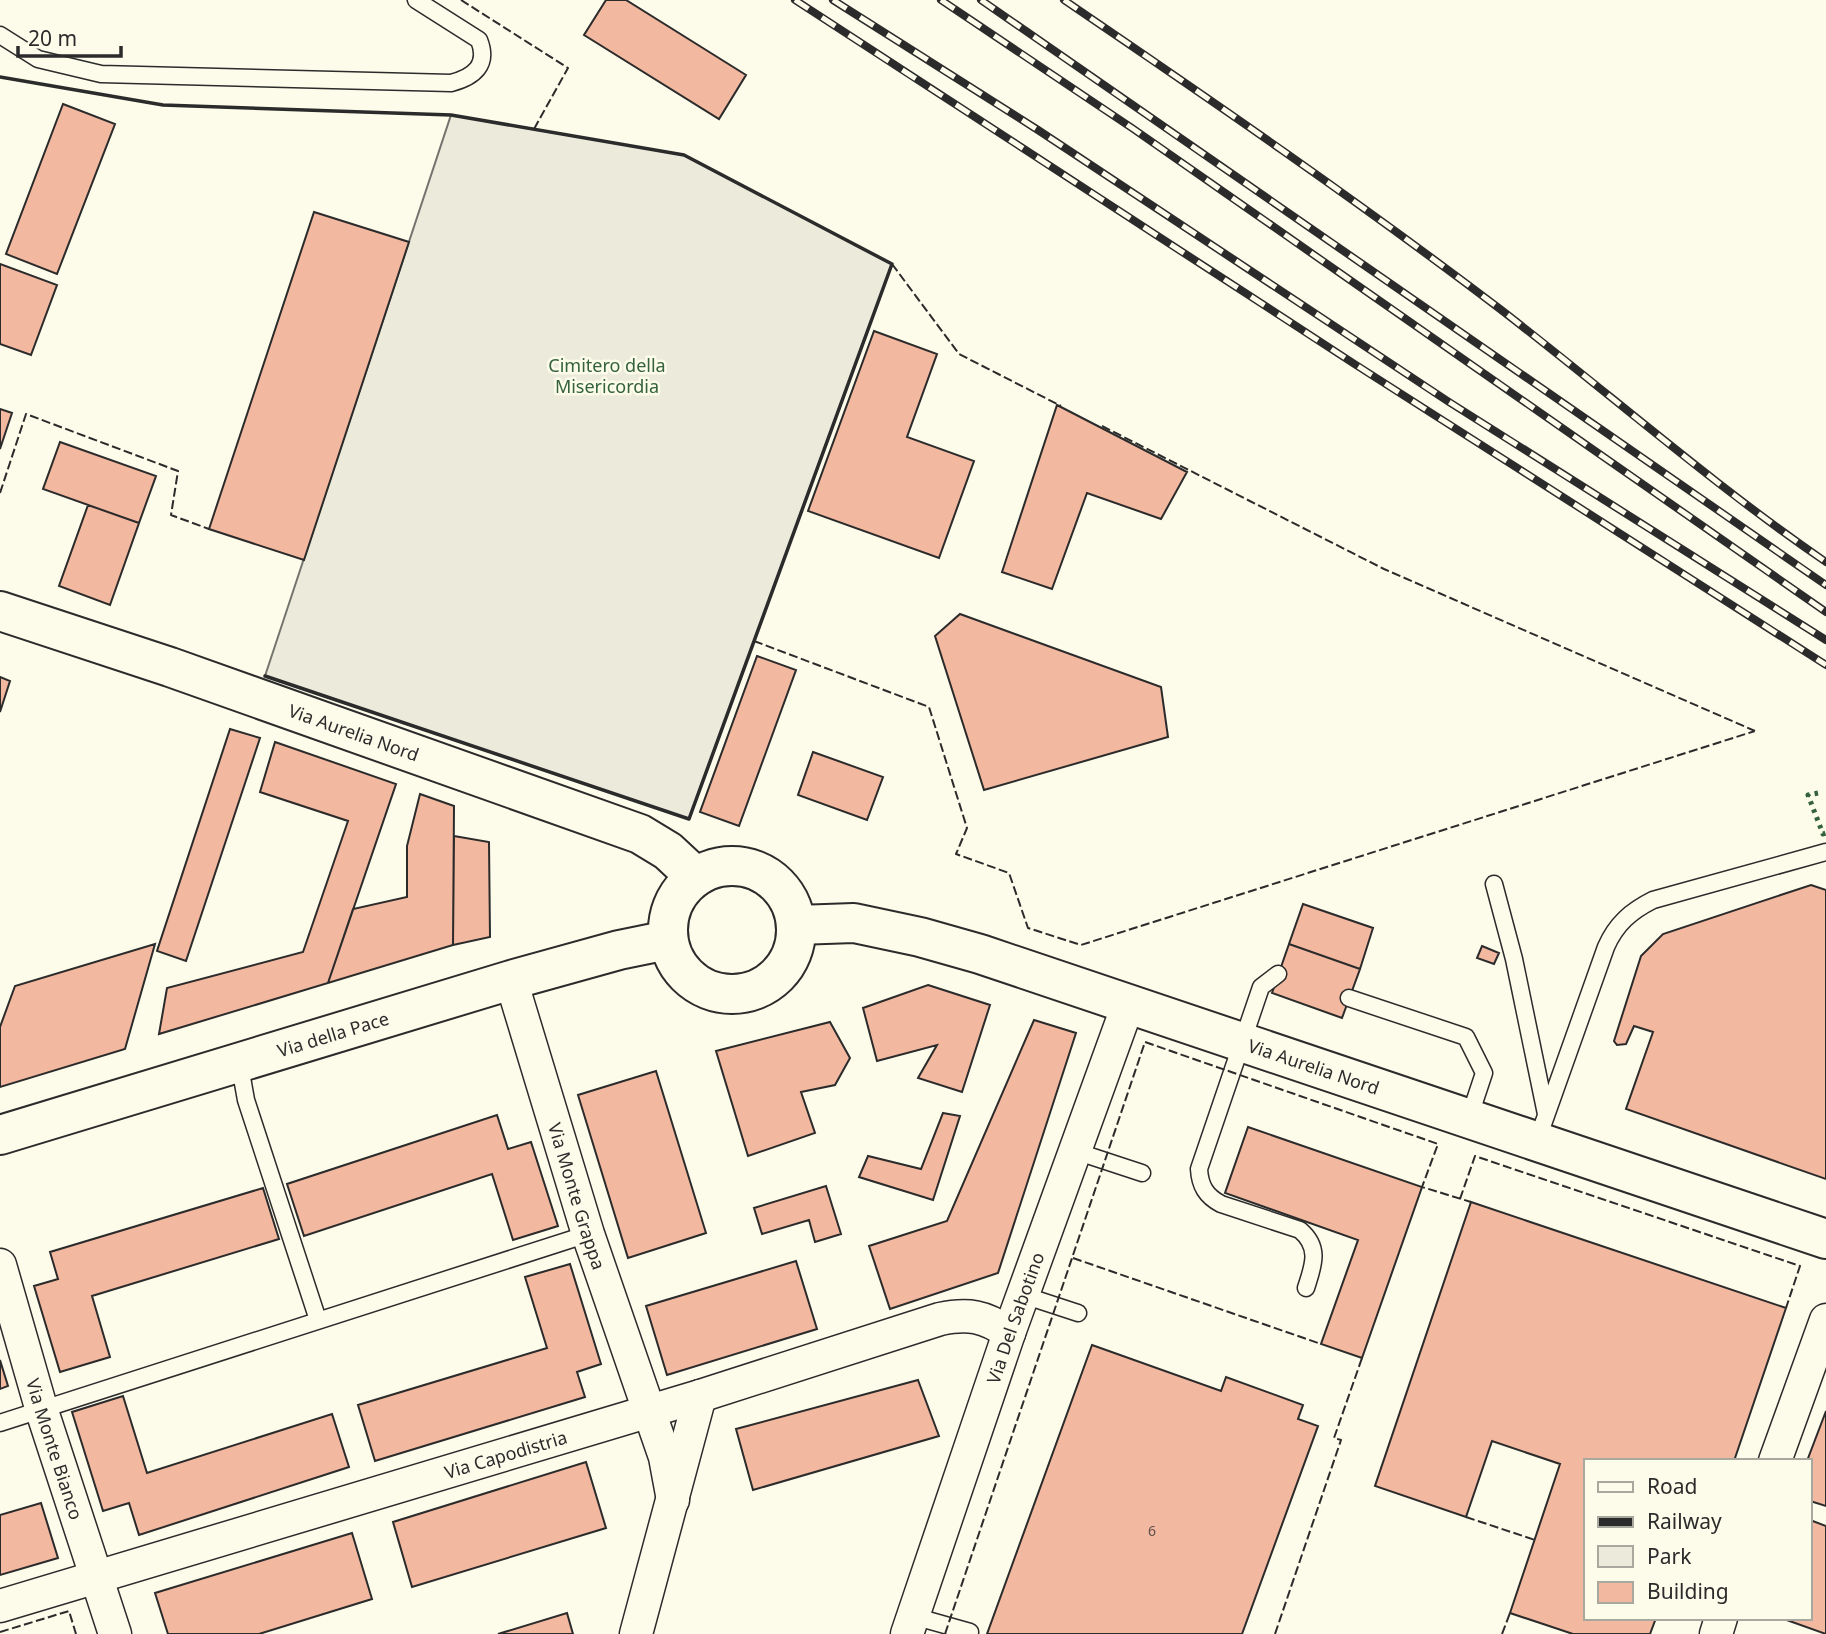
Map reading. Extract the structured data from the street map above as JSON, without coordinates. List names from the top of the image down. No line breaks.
{"streets":{"main road":["Via Aurelia Nord","Via della Pace"],"street":["Via Monte Grappa","Via Del Sabotino","Via Monte Bianco","Via Capodistria"]},"crossings":[["Via Aurelia Nord","Via della Pace"],["Via Aurelia Nord","Via Del Sabotino"],["Via della Pace","Via Monte Grappa"],["Via Monte Grappa","Via Capodistria"],["Via Del Sabotino","Via Capodistria"],["Via Monte Bianco","Via Capodistria"]],"parks":["Cimitero della Misericordia"],"house_numbers":["6"],"legend":["Road","Railway","Park","Building"],"scale_bar":"20 m"}
